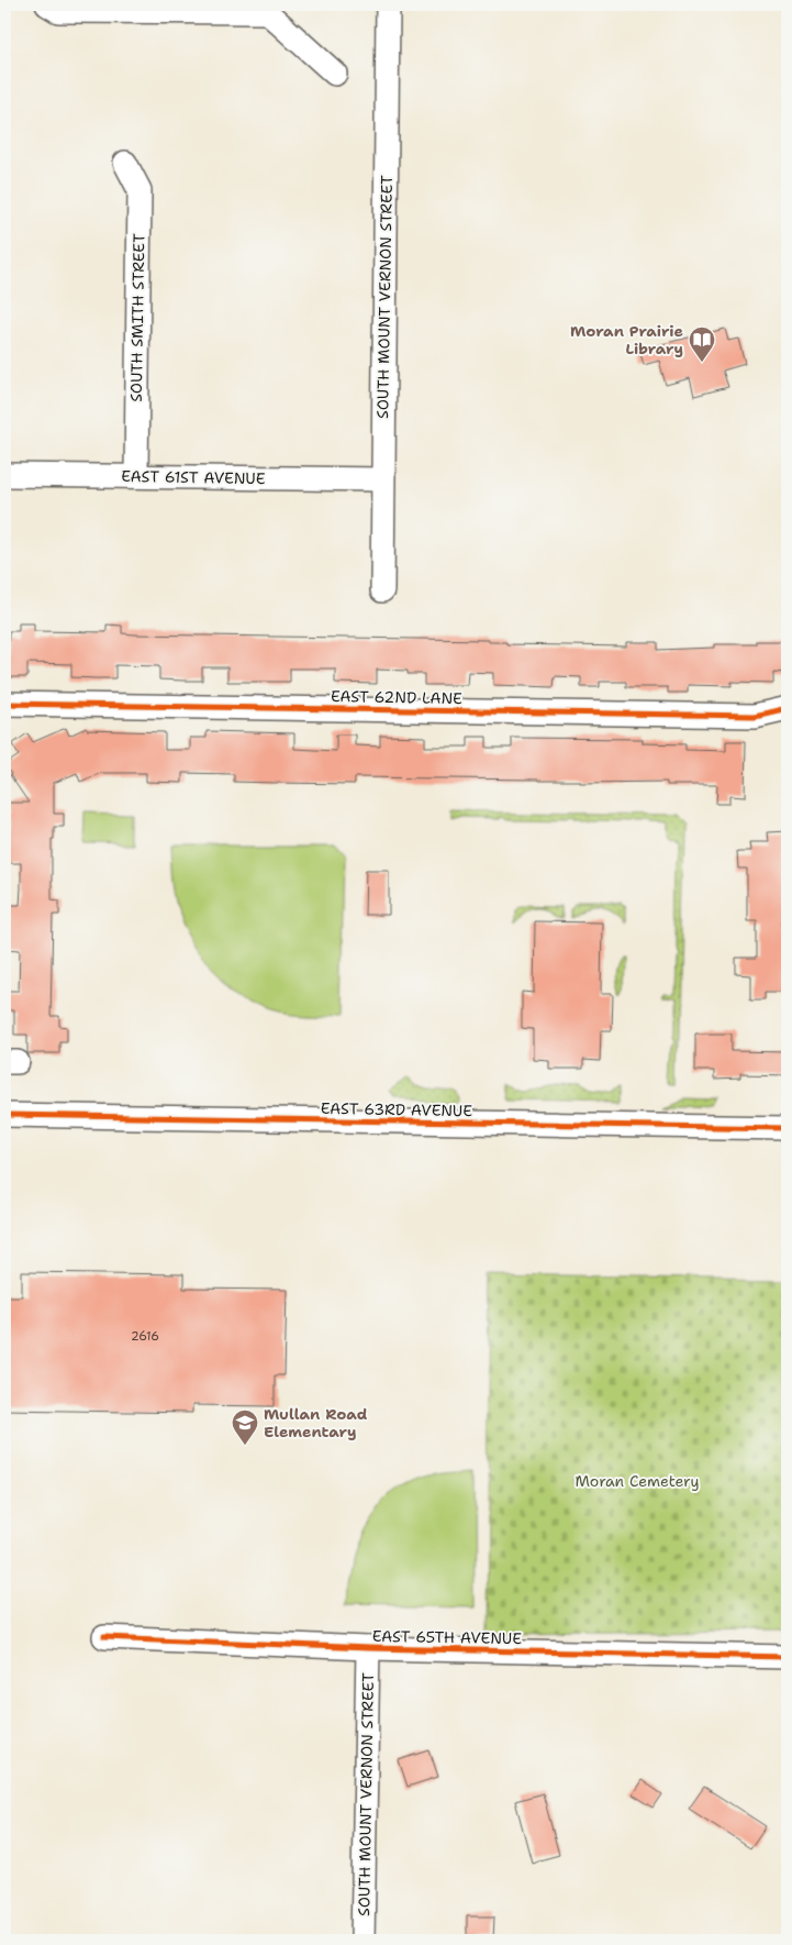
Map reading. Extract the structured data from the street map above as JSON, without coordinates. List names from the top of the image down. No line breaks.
{"streets":{"street":["SOUTH MOUNT VERNON STREET","SOUTH SMITH STREET","EAST 61ST AVENUE","EAST 62ND LANE","EAST 63RD AVENUE","EAST 65TH AVENUE"]},"crossings":[["SOUTH MOUNT VERNON STREET","EAST 61ST AVENUE"],["SOUTH MOUNT VERNON STREET","EAST 65TH AVENUE"],["SOUTH SMITH STREET","EAST 61ST AVENUE"]],"parks":["Moran Cemetery"],"places":{"library":["Moran Prairie Library"],"school or university":["Mullan Road Elementary"]},"house_numbers":["2616"]}
